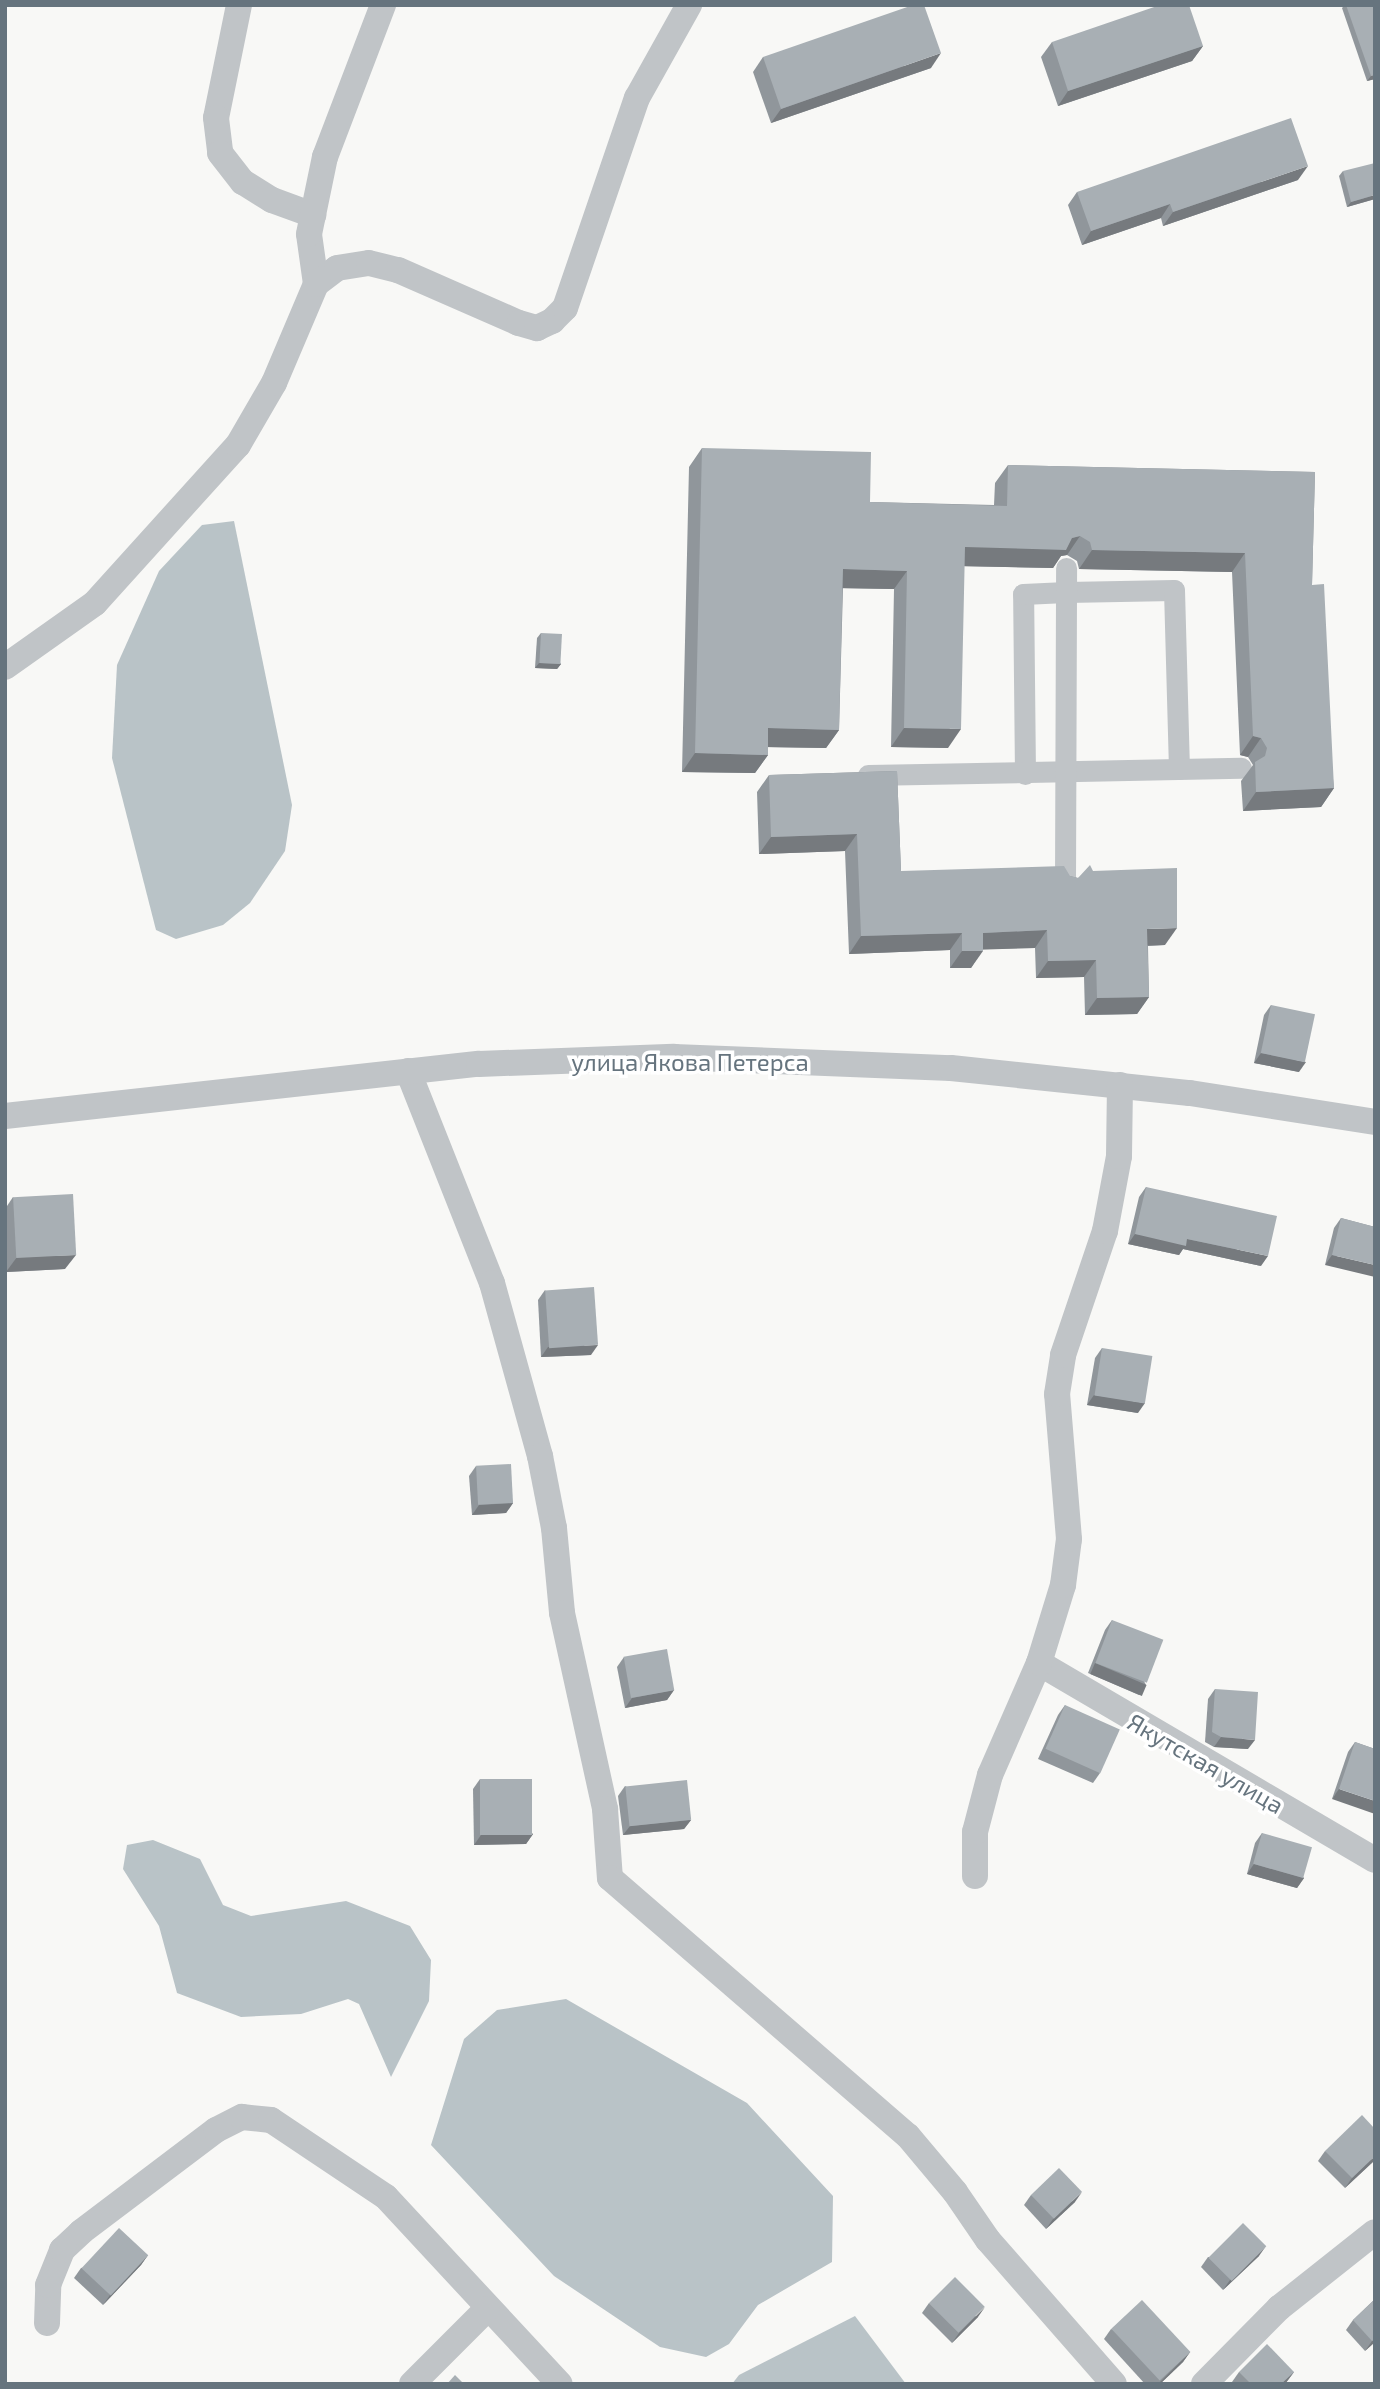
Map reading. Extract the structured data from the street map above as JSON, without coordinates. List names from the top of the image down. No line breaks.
{"streets":{"street":["улица Якова Петерса","Якутская улица"]}}
